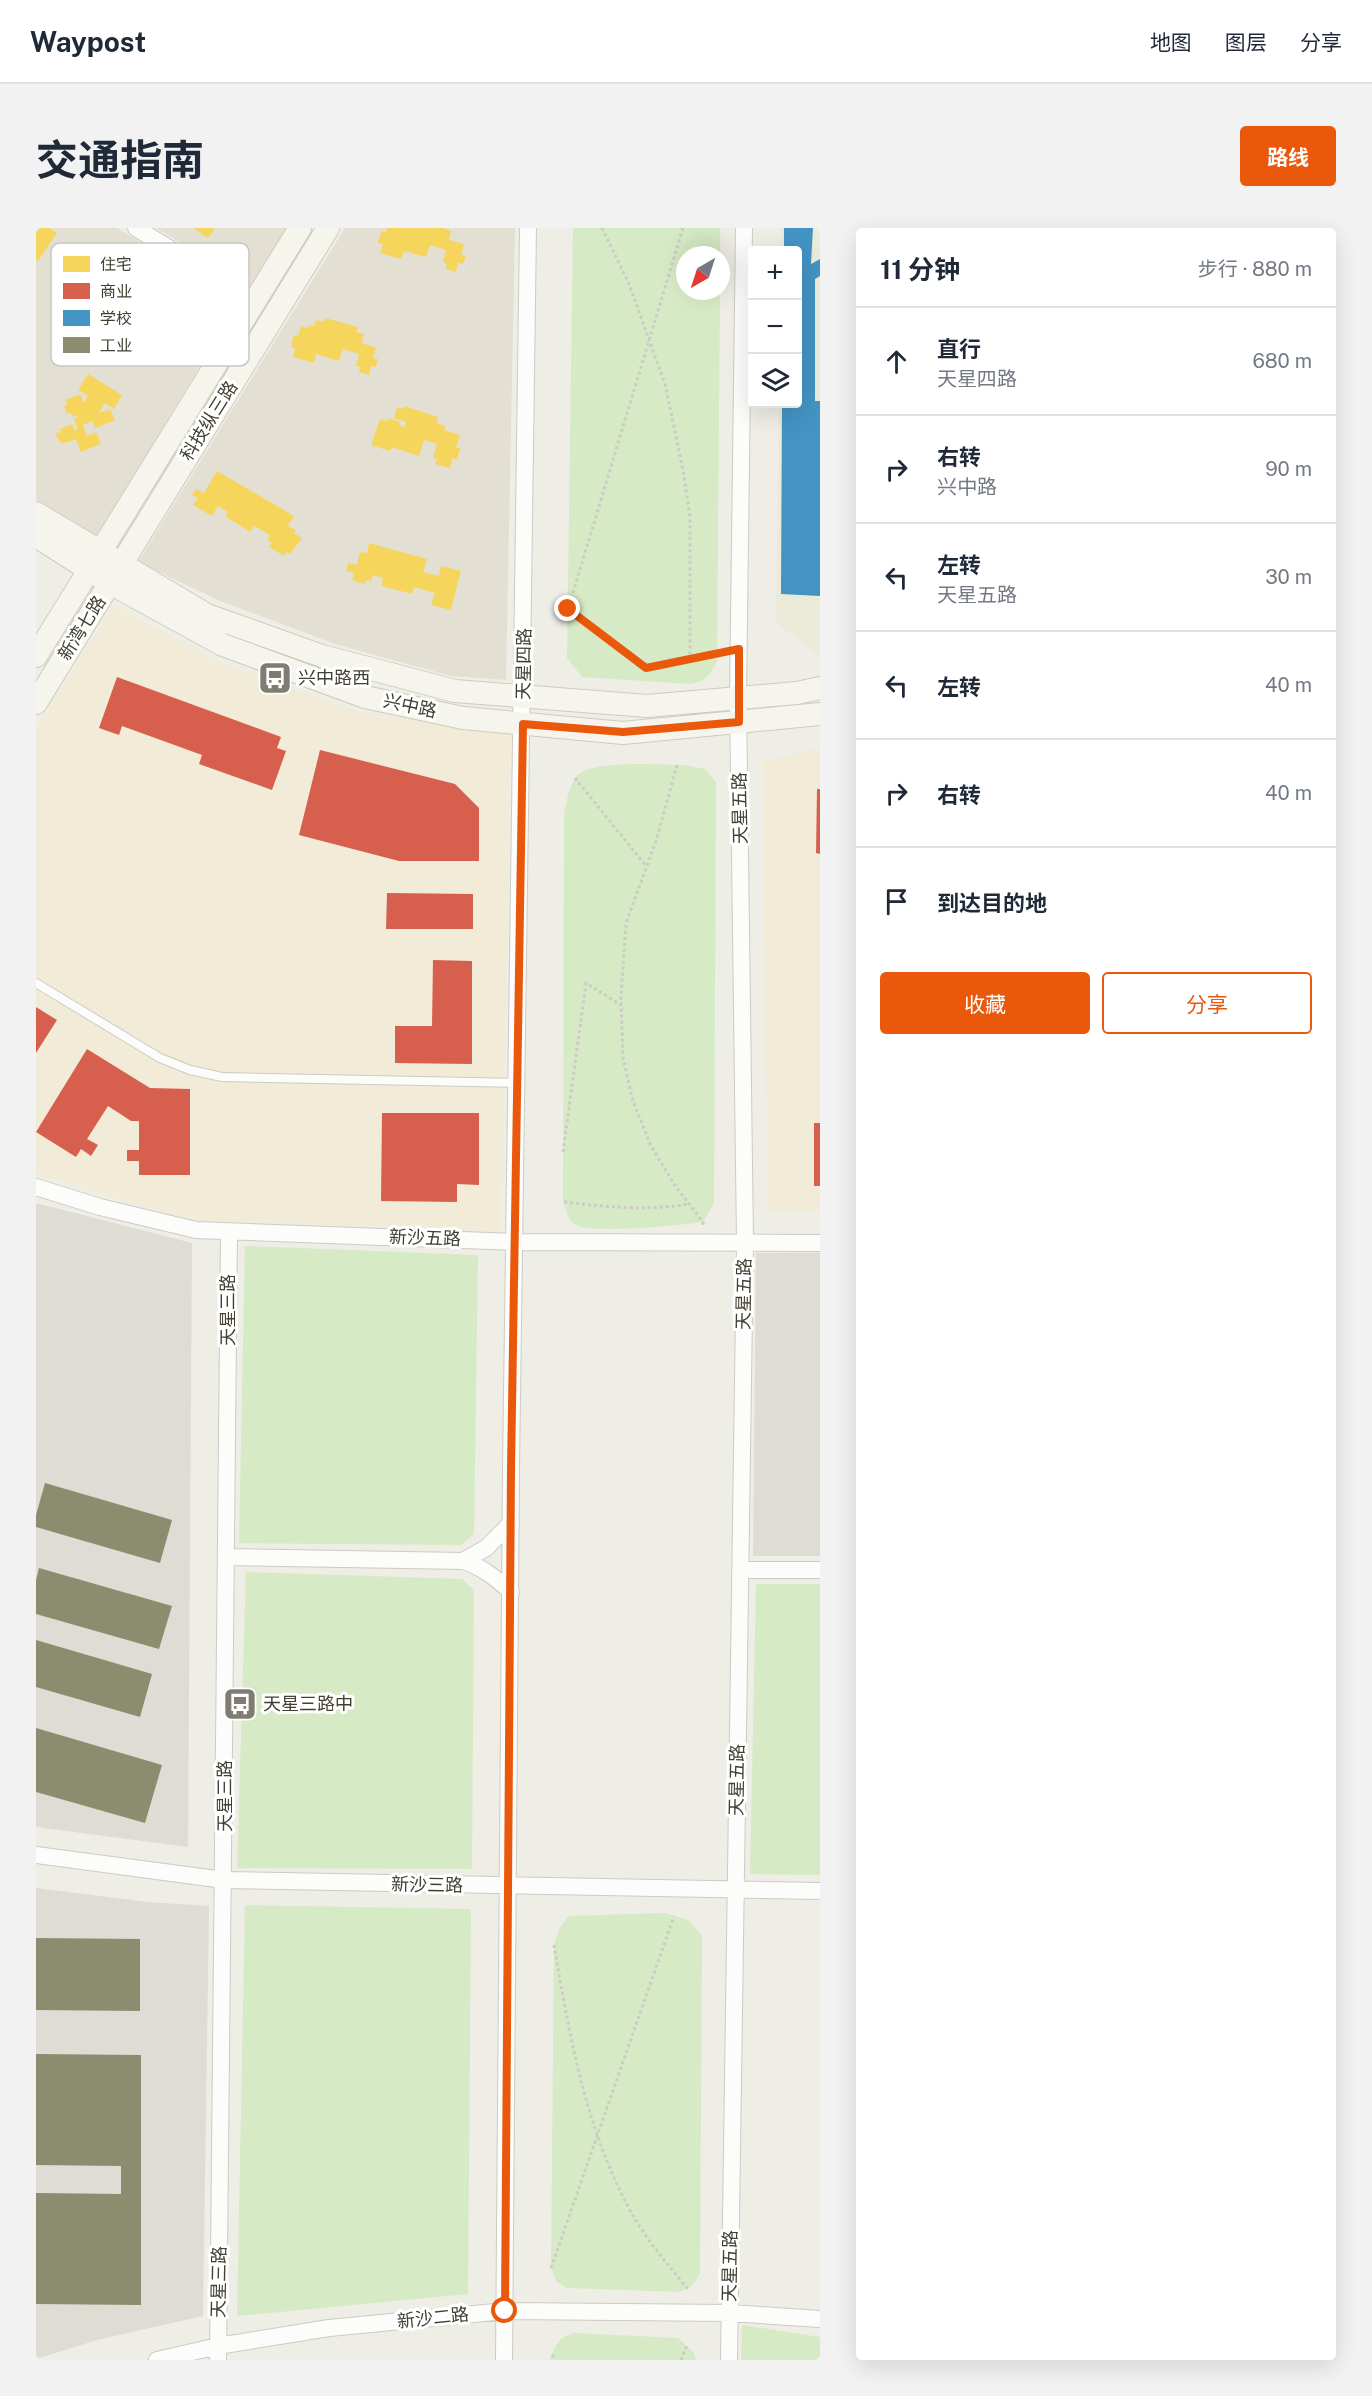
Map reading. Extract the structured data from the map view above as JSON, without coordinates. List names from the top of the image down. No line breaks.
{"streets":{"street":["科技纵三路","新湾七路","天星四路","兴中路","天星五路","新沙五路","天星三路","新沙三路","新沙二路"]},"crossings":[["科技纵三路","新湾七路"],["科技纵三路","兴中路"],["新湾七路","兴中路"],["天星四路","兴中路"],["天星四路","新沙五路"],["天星四路","新沙三路"],["天星四路","新沙二路"],["兴中路","天星五路"],["天星五路","新沙五路"],["天星五路","新沙三路"],["天星五路","新沙二路"],["新沙五路","天星三路"],["天星三路","新沙三路"],["天星三路","新沙二路"]],"places":{"bus stop":["兴中路西","天星三路中"]},"legend":["住宅","商业","学校","工业"],"north":"bottom left","page":{"header":"Waypost","nav":["地图","图层","分享"],"title":"交通指南","buttons":["路线",["收藏","分享"]],"heading":["11 分钟","步行 · 880 m"],"map_buttons":["+","−"],"list":[["直行","天星四路","680 m"],["右转","兴中路","90 m"],["左转","天星五路","30 m"],["左转","40 m"],["右转","40 m"],"到达目的地"]}}
